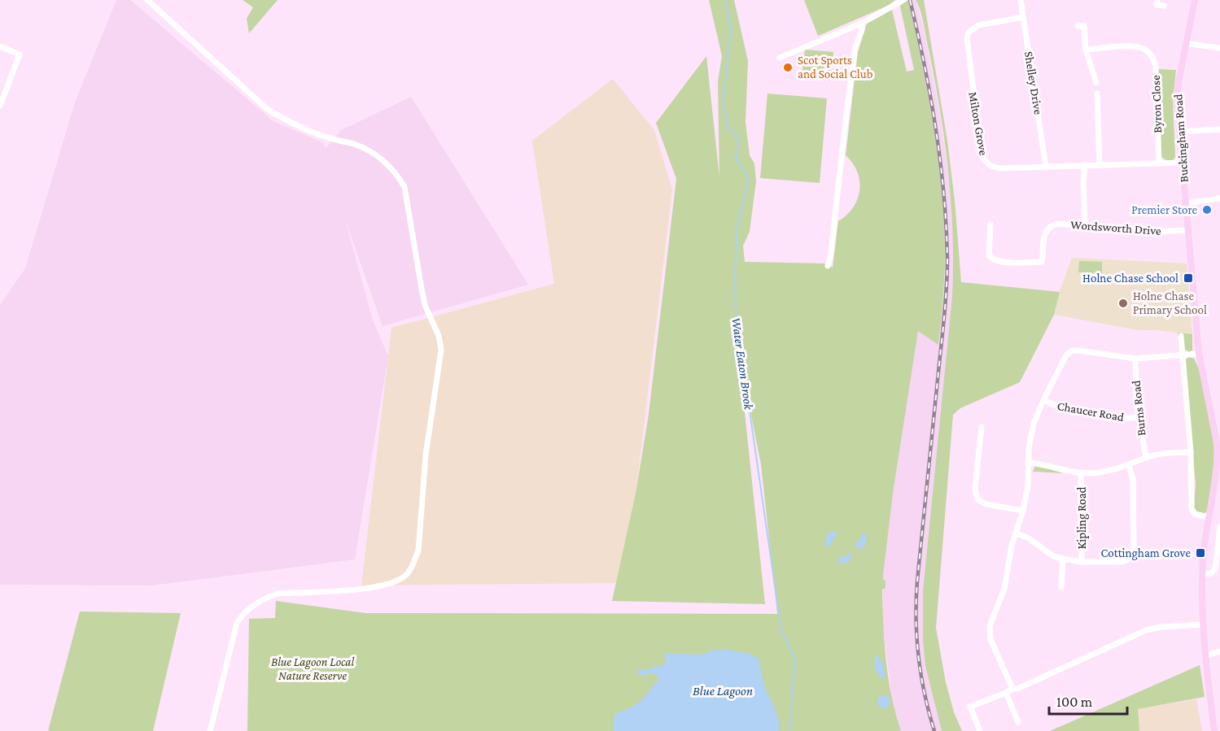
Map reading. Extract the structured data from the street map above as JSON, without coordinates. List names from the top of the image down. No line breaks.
{"streets":{"main road":["Buckingham Road"],"street":["Shelley Drive","Byron Close","Milton Grove","Wordsworth Drive","Burns Road","Chaucer Road","Kipling Road"]},"crossings":[["Shelley Drive","Milton Grove"],["Byron Close","Milton Grove"],["Milton Grove","Buckingham Road"],["Buckingham Road","Wordsworth Drive"],["Burns Road","Chaucer Road"]],"water":["Water Eaton Brook","Blue Lagoon"],"parks":["Blue Lagoon Local Nature Reserve"],"places":{"other":["Scot Sports and Social Club","Premier Store","Holne Chase Primary School"],"transit":["Holne Chase School","Cottingham Grove"]},"scale_bar":"100 m"}
